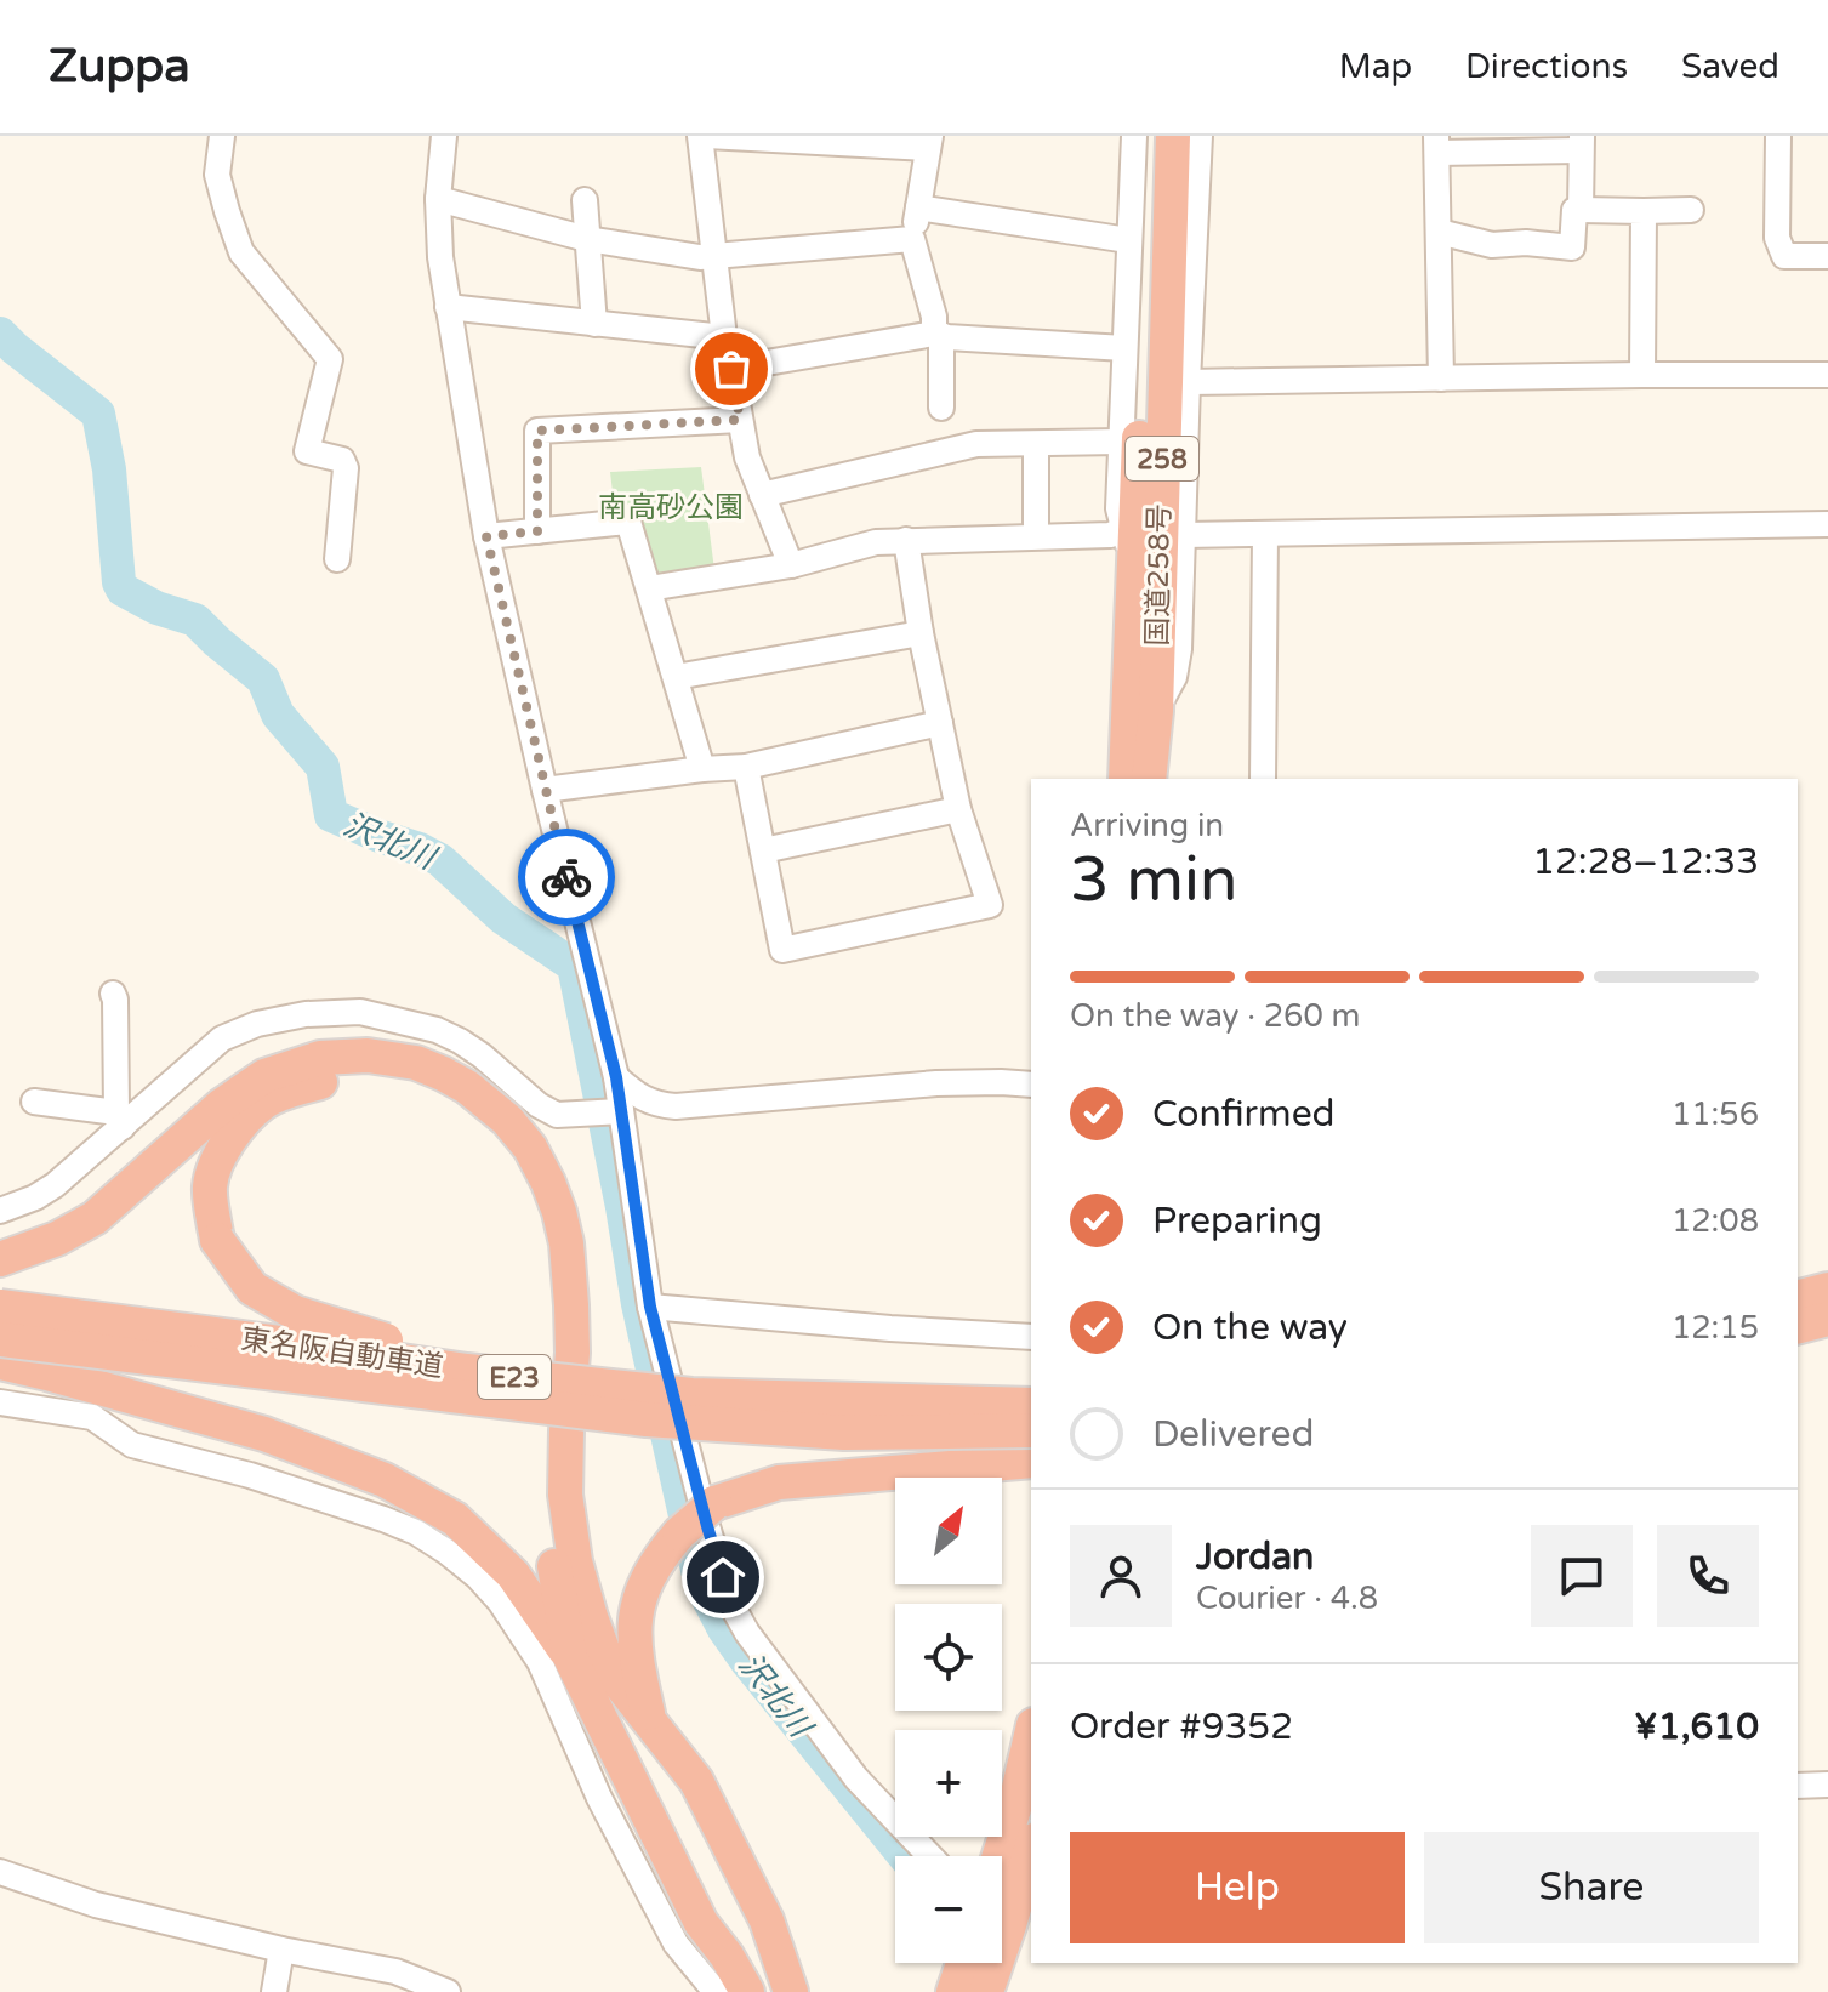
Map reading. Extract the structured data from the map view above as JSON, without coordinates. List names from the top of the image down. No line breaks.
{"streets":{"highway":["258","国道258号","東名阪自動車道","E23"]},"water":["沢北川"],"parks":["南高砂公園"],"north":"top right","page":{"header":"Zuppa","nav":["Map","Directions","Saved"],"heading":["3 min","Arriving in","12:28–12:33"],"panel":["Jordan","Courier · 4.8","Order #9352","¥1,610"],"bar":"On the way · 260 m","list":[["Confirmed","11:56"],["Preparing","12:08"],["On the way","12:15"],"Delivered"],"map_buttons":["+","−"],"buttons":["Help","Share"]}}
